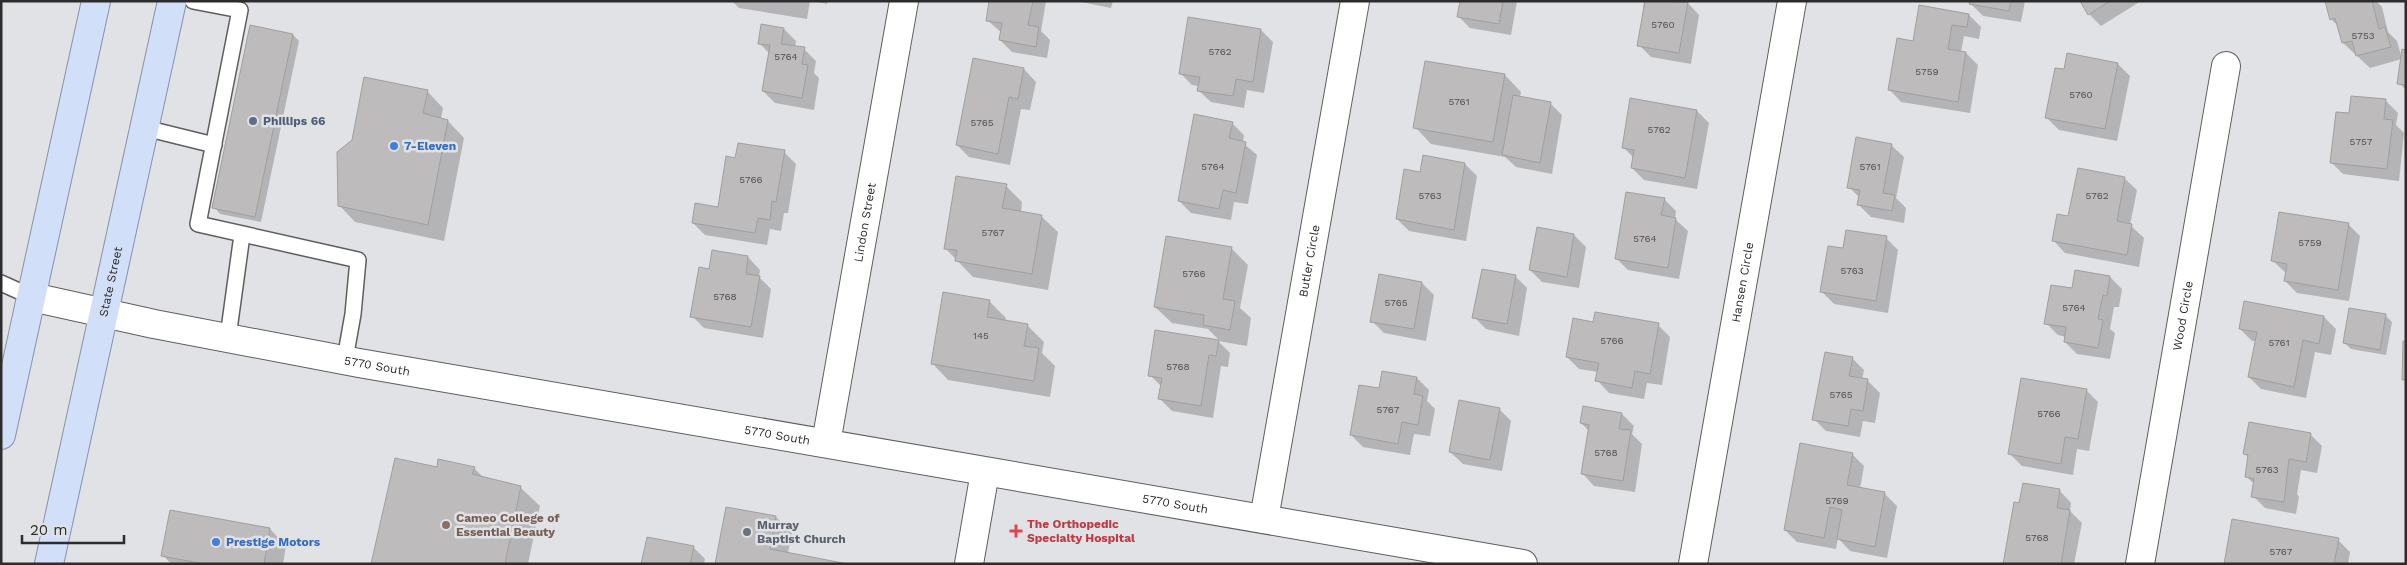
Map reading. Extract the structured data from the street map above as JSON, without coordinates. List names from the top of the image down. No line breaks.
{"streets":{"main road":["State Street"],"street":["Lindon Street","Butler Circle","Hansen Circle","Wood Circle","5770 South"]},"crossings":[["Lindon Street","5770 South"],["Butler Circle","5770 South"],["State Street","5770 South"]],"places":{"other":["Phillips 66","7-Eleven","Cameo College of Essential Beauty","Murray Baptist Church","Prestige Motors"],"health":["The Orthopedic Specialty Hospital"]},"house_numbers":["5760","5753","5762","5764","5759","5760","5761","5765","5762","5757","5764","5761","5766","5763","5762","5767","5764","5759","5763","5766","5768","5765","5764","145","5766","5761","5768","5765","5767","5766","5768","5763","5769","5768","5767"],"scale_bar":"20 m"}
